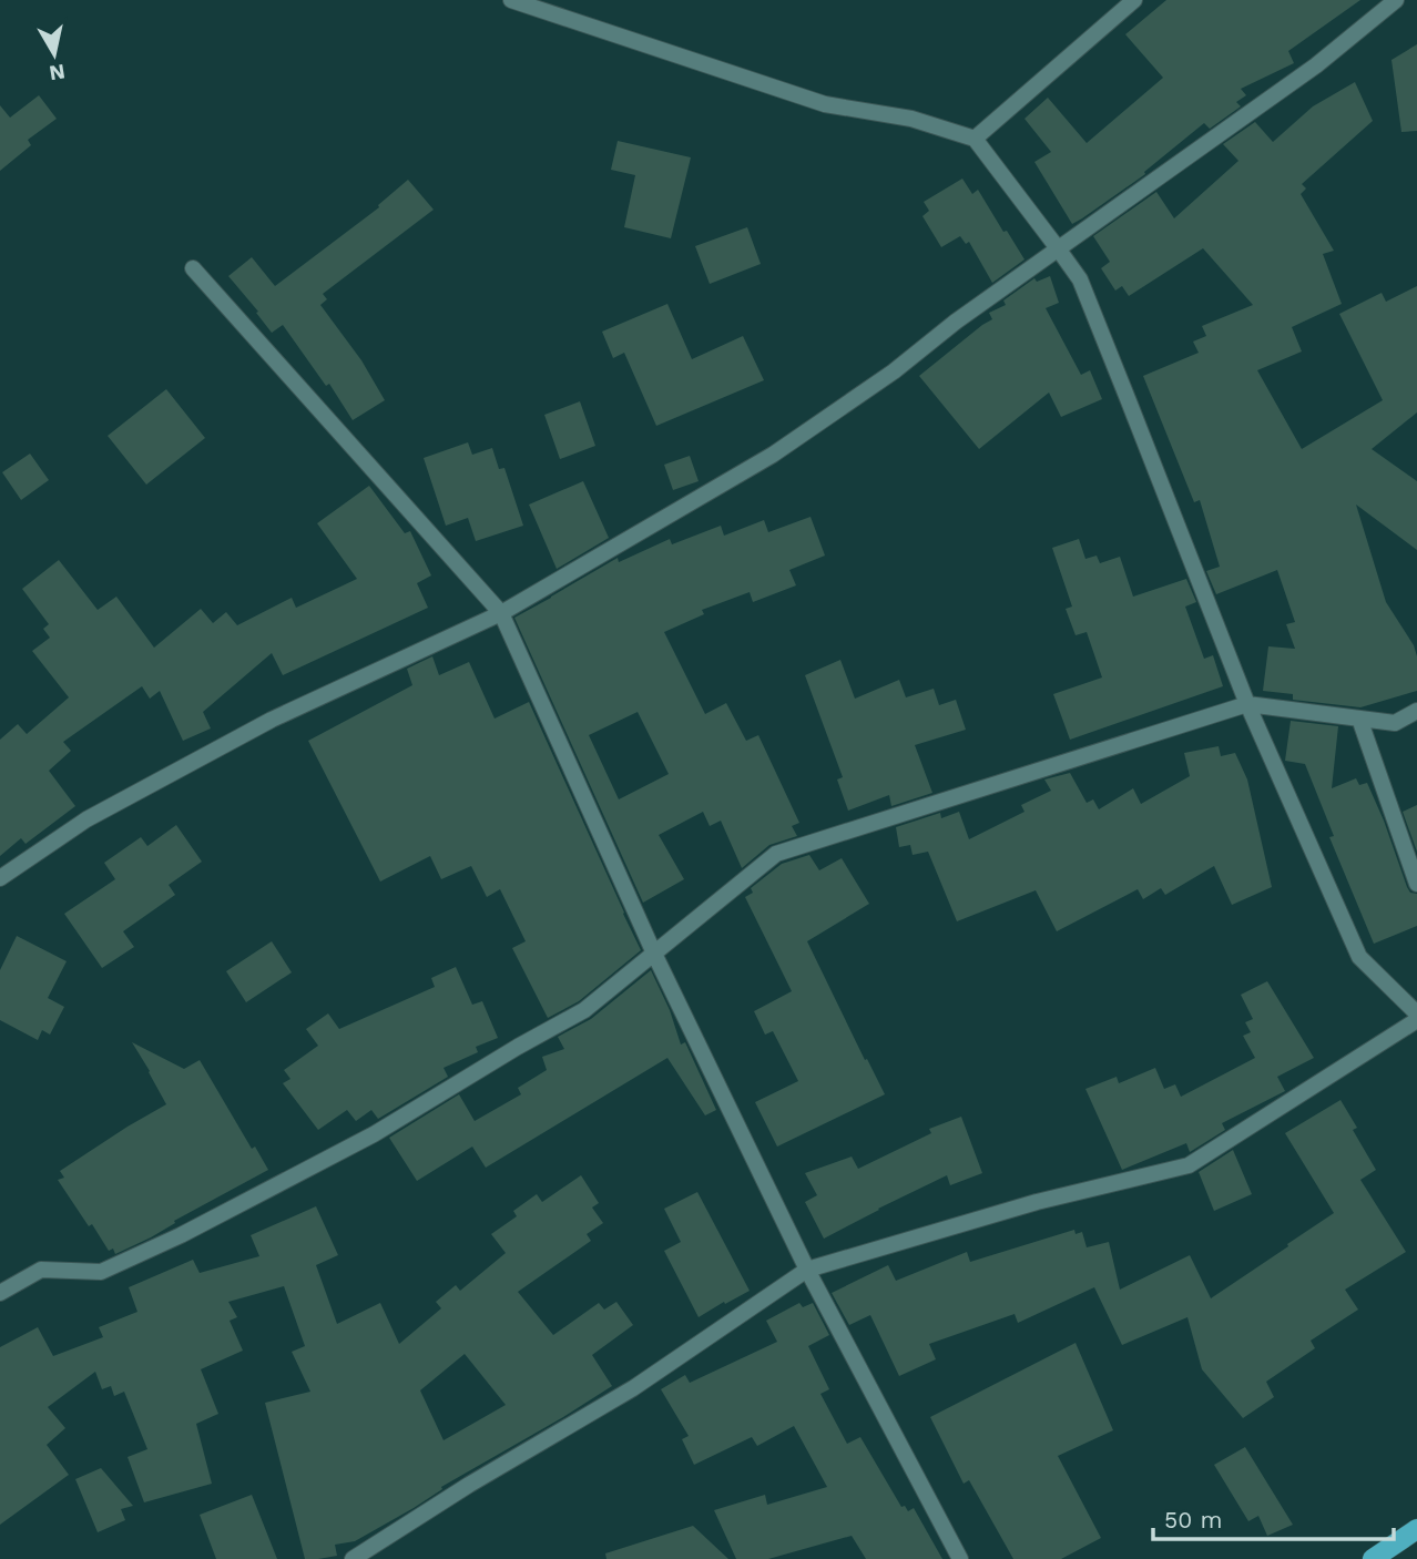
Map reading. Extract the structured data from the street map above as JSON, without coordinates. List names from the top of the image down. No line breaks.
{"scale_bar":"50 m","north":"bottom"}
